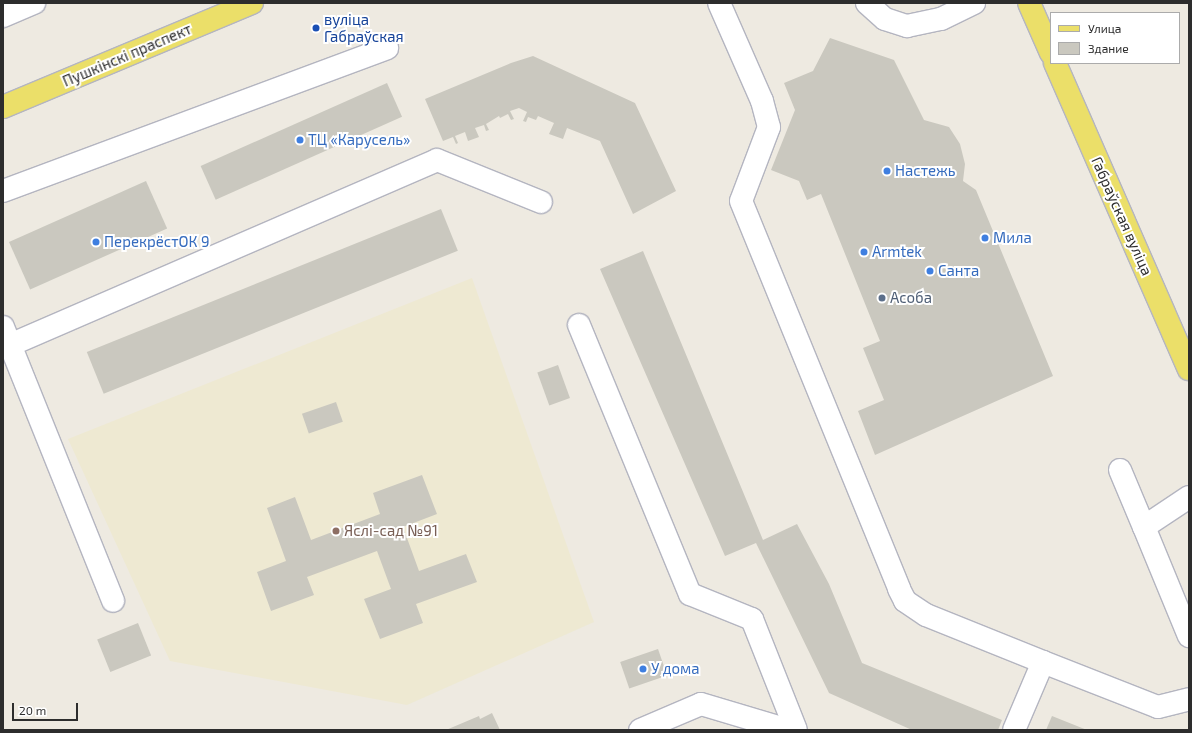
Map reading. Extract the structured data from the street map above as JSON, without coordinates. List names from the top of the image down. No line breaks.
{"streets":{"main road":["Пушкінскі праспект","Габраўская вуліца"]},"places":["вуліца Габраўская","ТЦ «Карусель»","Настежь","Мила","ПерекрёстОК 9","Armtek","Санта","Асоба","Яслі-сад №91","У дома"],"legend":["Улица","Здание"],"scale_bar":"20 m"}
